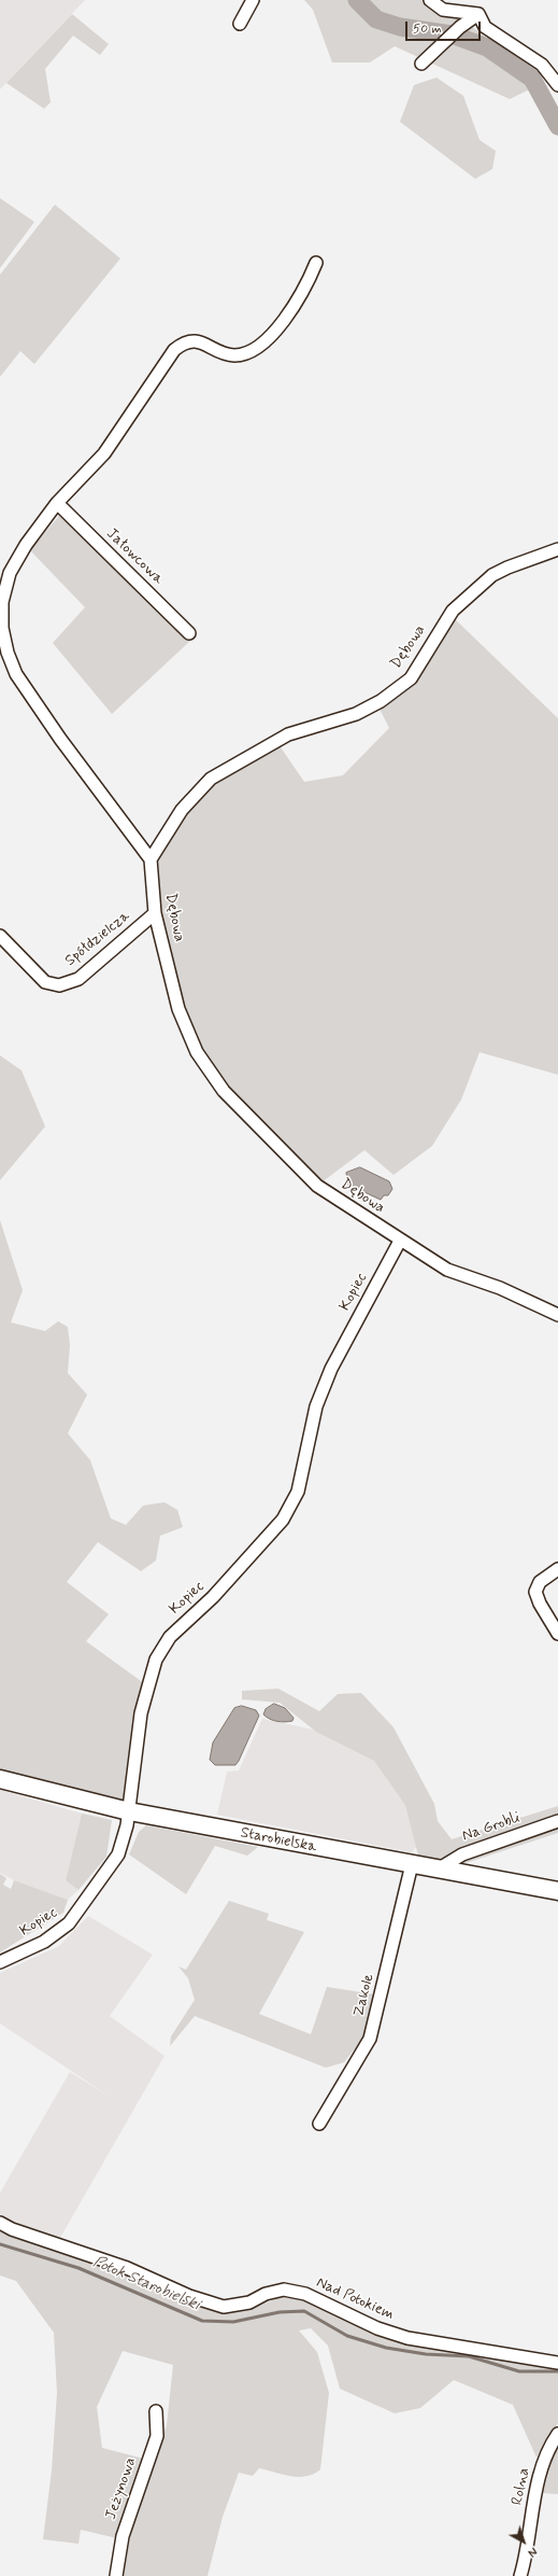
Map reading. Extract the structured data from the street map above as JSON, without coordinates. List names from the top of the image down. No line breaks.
{"streets":{"street":["Jałowcowa","Dębowa","Spółdzielcza","Kopiec","Na Grobli","Starobielska","Zakole","Nad Potokiem","Rolna","Jeżynowa"]},"crossings":[["Dębowa","Spółdzielcza"],["Dębowa","Kopiec"],["Kopiec","Starobielska"],["Na Grobli","Starobielska"],["Starobielska","Zakole"]],"water":["Potok Starobielski"],"scale_bar":"50 m","north":"bottom right"}
